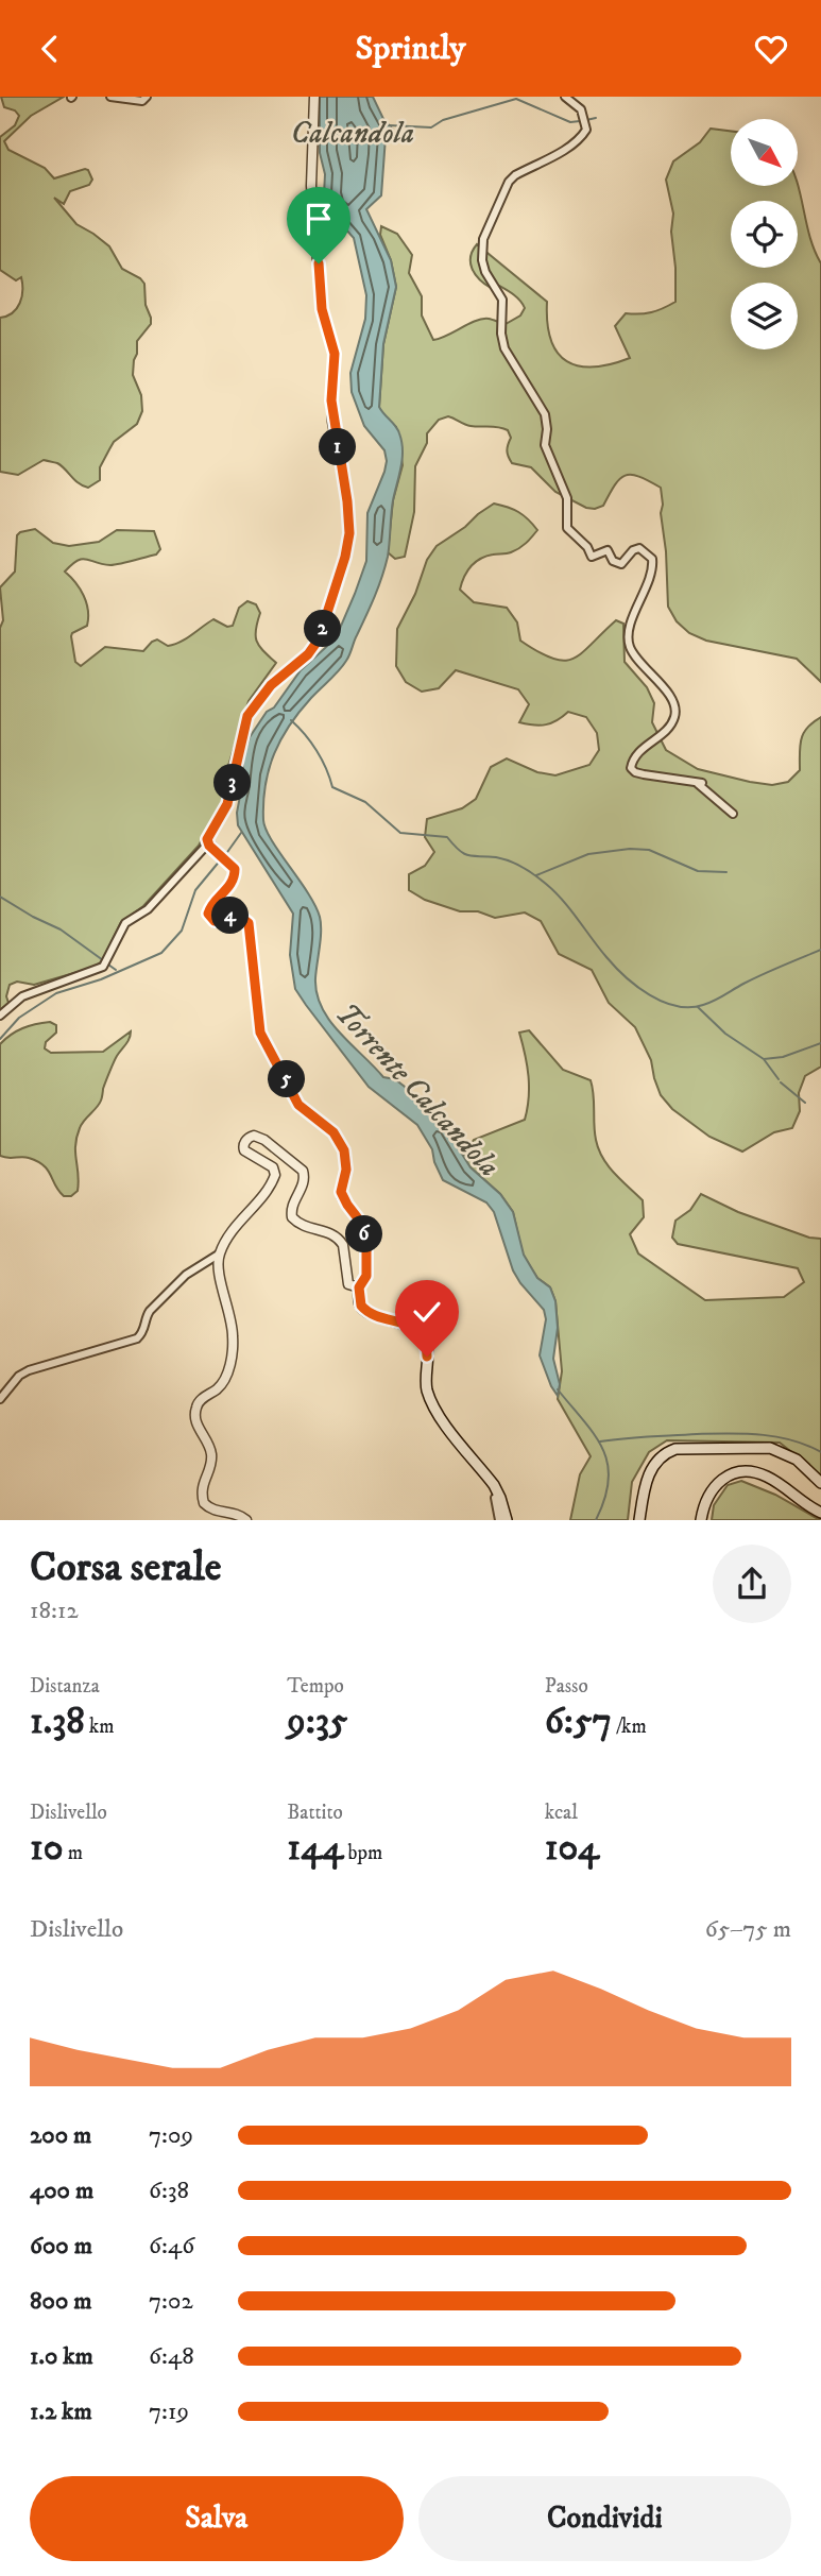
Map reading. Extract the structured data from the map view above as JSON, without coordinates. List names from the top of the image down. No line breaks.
{"water":["Calcandola","Torrente Calcandola"],"north":"bottom right","page":{"header":"Sprintly","pins":["1","2","3","4","5","6"],"heading":["Corsa serale","18:12"],"stats":[["Distanza","1.38 km"],["Tempo","9:35"],["Passo","6:57 /km"],["Dislivello","10 m"],["Battito","144 bpm"],["kcal","104"]],"chart":["Dislivello","65–75 m"],"list":[{"name":"200 m","note":"7:09"},{"name":"400 m","note":"6:38"},{"name":"600 m","note":"6:46"},{"name":"800 m","note":"7:02"},{"name":"1.0 km","note":"6:48"},{"name":"1.2 km","note":"7:19"}],"buttons":["Salva","Condividi"]}}
